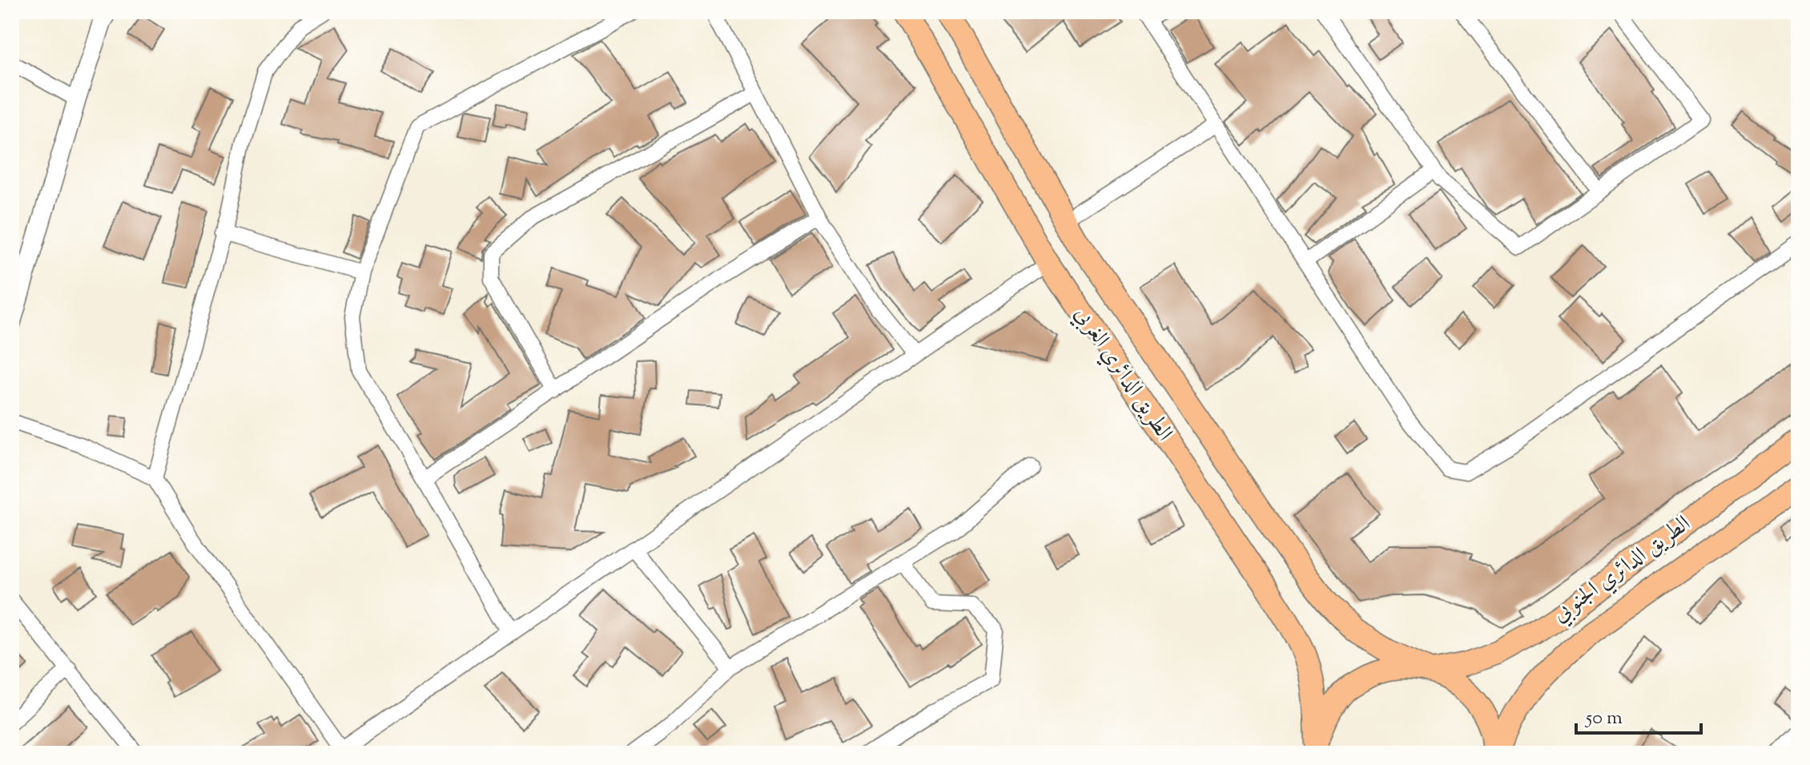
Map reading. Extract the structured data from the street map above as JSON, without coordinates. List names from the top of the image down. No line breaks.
{"streets":{"main road":["الطريق الدائري الغربي","الطريق الدائري الجنوبي"]},"crossings":[["الطريق الدائري الغربي","الطريق الدائري الجنوبي"]],"scale_bar":"50 m"}
